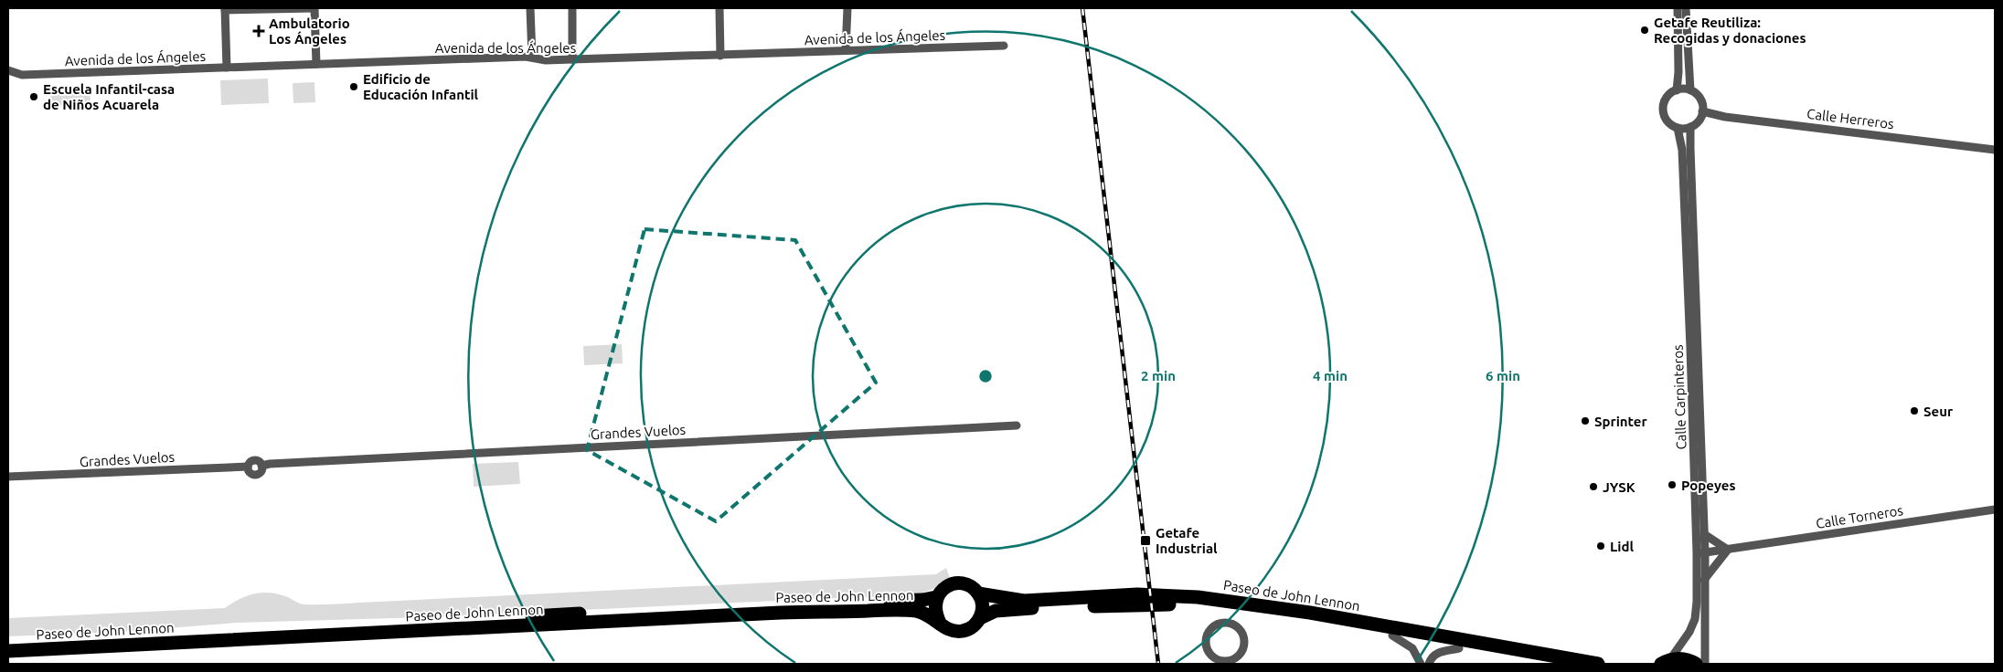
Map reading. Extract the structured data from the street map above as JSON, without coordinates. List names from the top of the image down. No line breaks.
{"streets":{"highway":["Paseo de John Lennon"],"street":["Avenida de los Ángeles","Calle Herreros","Calle Carpinteros","Grandes Vuelos","Calle Torneros"]},"crossings":[["Calle Herreros","Calle Carpinteros"],["Calle Carpinteros","Calle Torneros"]],"places":{"other":["Getafe Reutiliza: Recogidas y donaciones","Edificio de Educación Infantil","Escuela Infantil-casa de Niños Acuarela","Seur","Sprinter","Popeyes","JYSK","Lidl"],"health":["Ambulatorio Los Ángeles"],"transit":["Getafe Industrial"]},"rings":["2 min","4 min","6 min"]}
